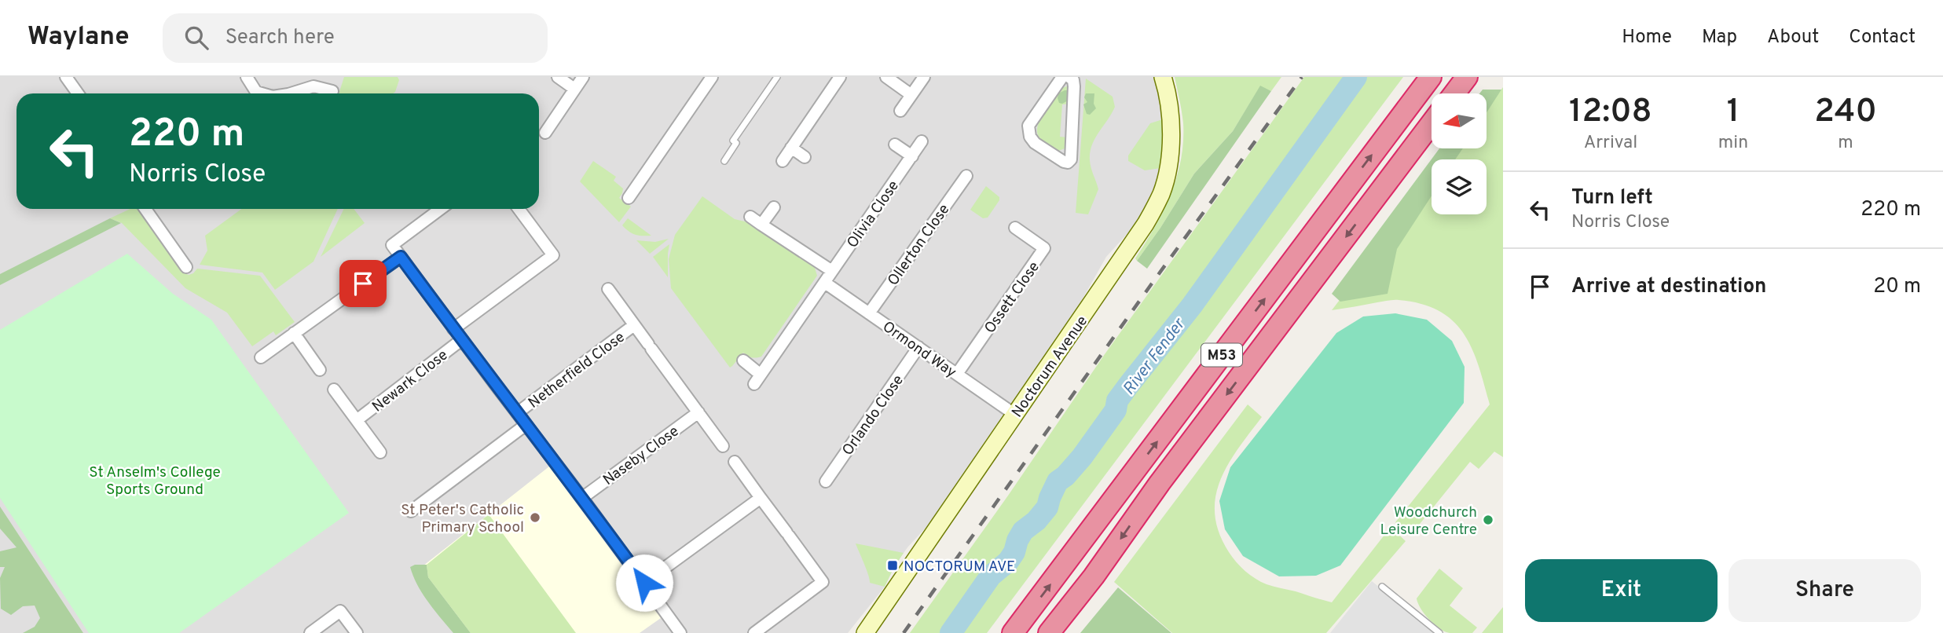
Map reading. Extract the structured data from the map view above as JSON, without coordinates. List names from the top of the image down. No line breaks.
{"streets":{"highway":["M53"],"street":["Olivia Close","Ollerton Close","Ossett Close","Ormond Way","Noctorum Avenue","Netherfield Close","Newark Close","Orlando Close","Naseby Close"]},"crossings":[["Olivia Close","Ormond Way"],["Ollerton Close","Ormond Way"],["Ossett Close","Ormond Way"],["Ormond Way","Noctorum Avenue"],["Ormond Way","Orlando Close"],["Netherfield Close","Naseby Close"]],"water":["River Fender"],"parks":["St Anselm's College Sports Ground"],"places":{"other":["St Peter's Catholic Primary School","Woodchurch Leisure Centre"],"transit":["NOCTORUM AVE"]},"north":"left","page":{"header":"Waylane","search":"Search here","nav":["Home","Map","About","Contact"],"eta":["12:08","Arrival","1","min","240","m"],"turn":["220 m","Norris Close"],"list":[{"name":"Turn left","note":"Norris Close","value":"220 m"},{"name":"Arrive at destination","value":"20 m"}],"buttons":["Exit","Share"]}}
